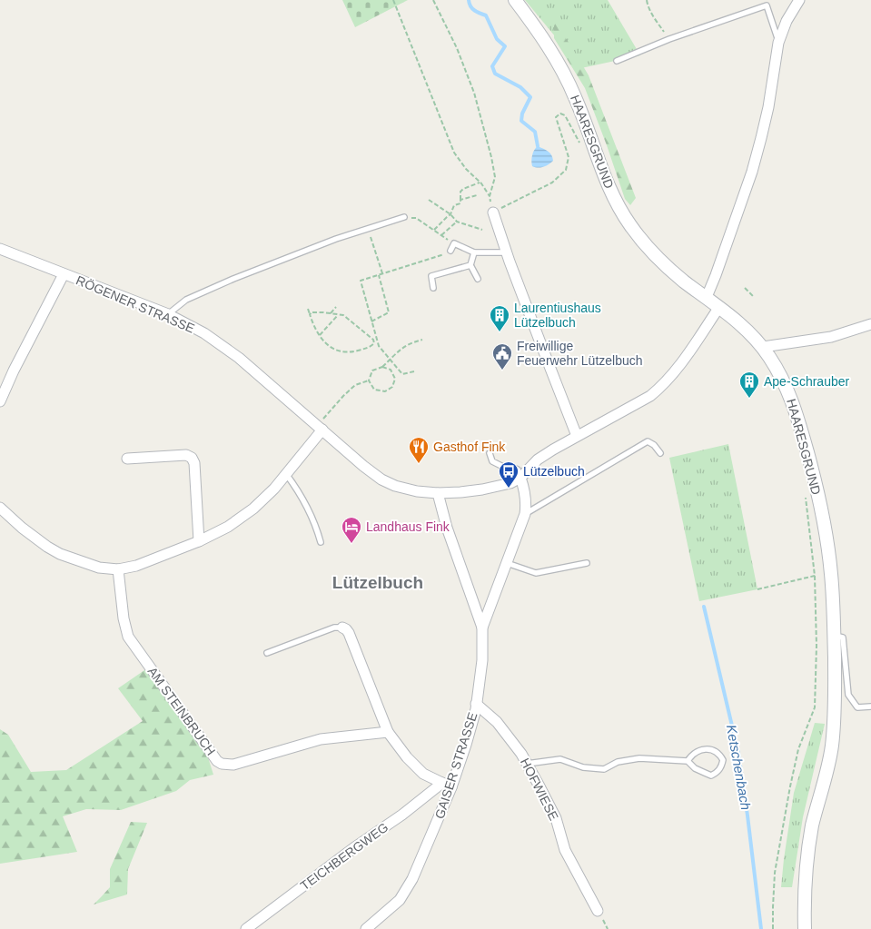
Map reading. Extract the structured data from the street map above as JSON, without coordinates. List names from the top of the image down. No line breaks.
{"streets":{"street":["HAARESGRUND","RÖGENER STRASSE","AM STEINBRUCH","GAISER STRASSE","HOFWIESE","TEICHBERGWEG"]},"crossings":[["RÖGENER STRASSE","GAISER STRASSE"],["GAISER STRASSE","HOFWIESE"],["GAISER STRASSE","TEICHBERGWEG"]],"districts":["Lützelbuch"],"water":["Ketschenbach"],"places":{"building":["Laurentiushaus Lützelbuch","Ape-Schrauber"],"public building":["Freiwillige Feuerwehr Lützelbuch"],"restaurant":["Gasthof Fink"],"bus stop":["Lützelbuch"],"hotel":["Landhaus Fink"]}}
